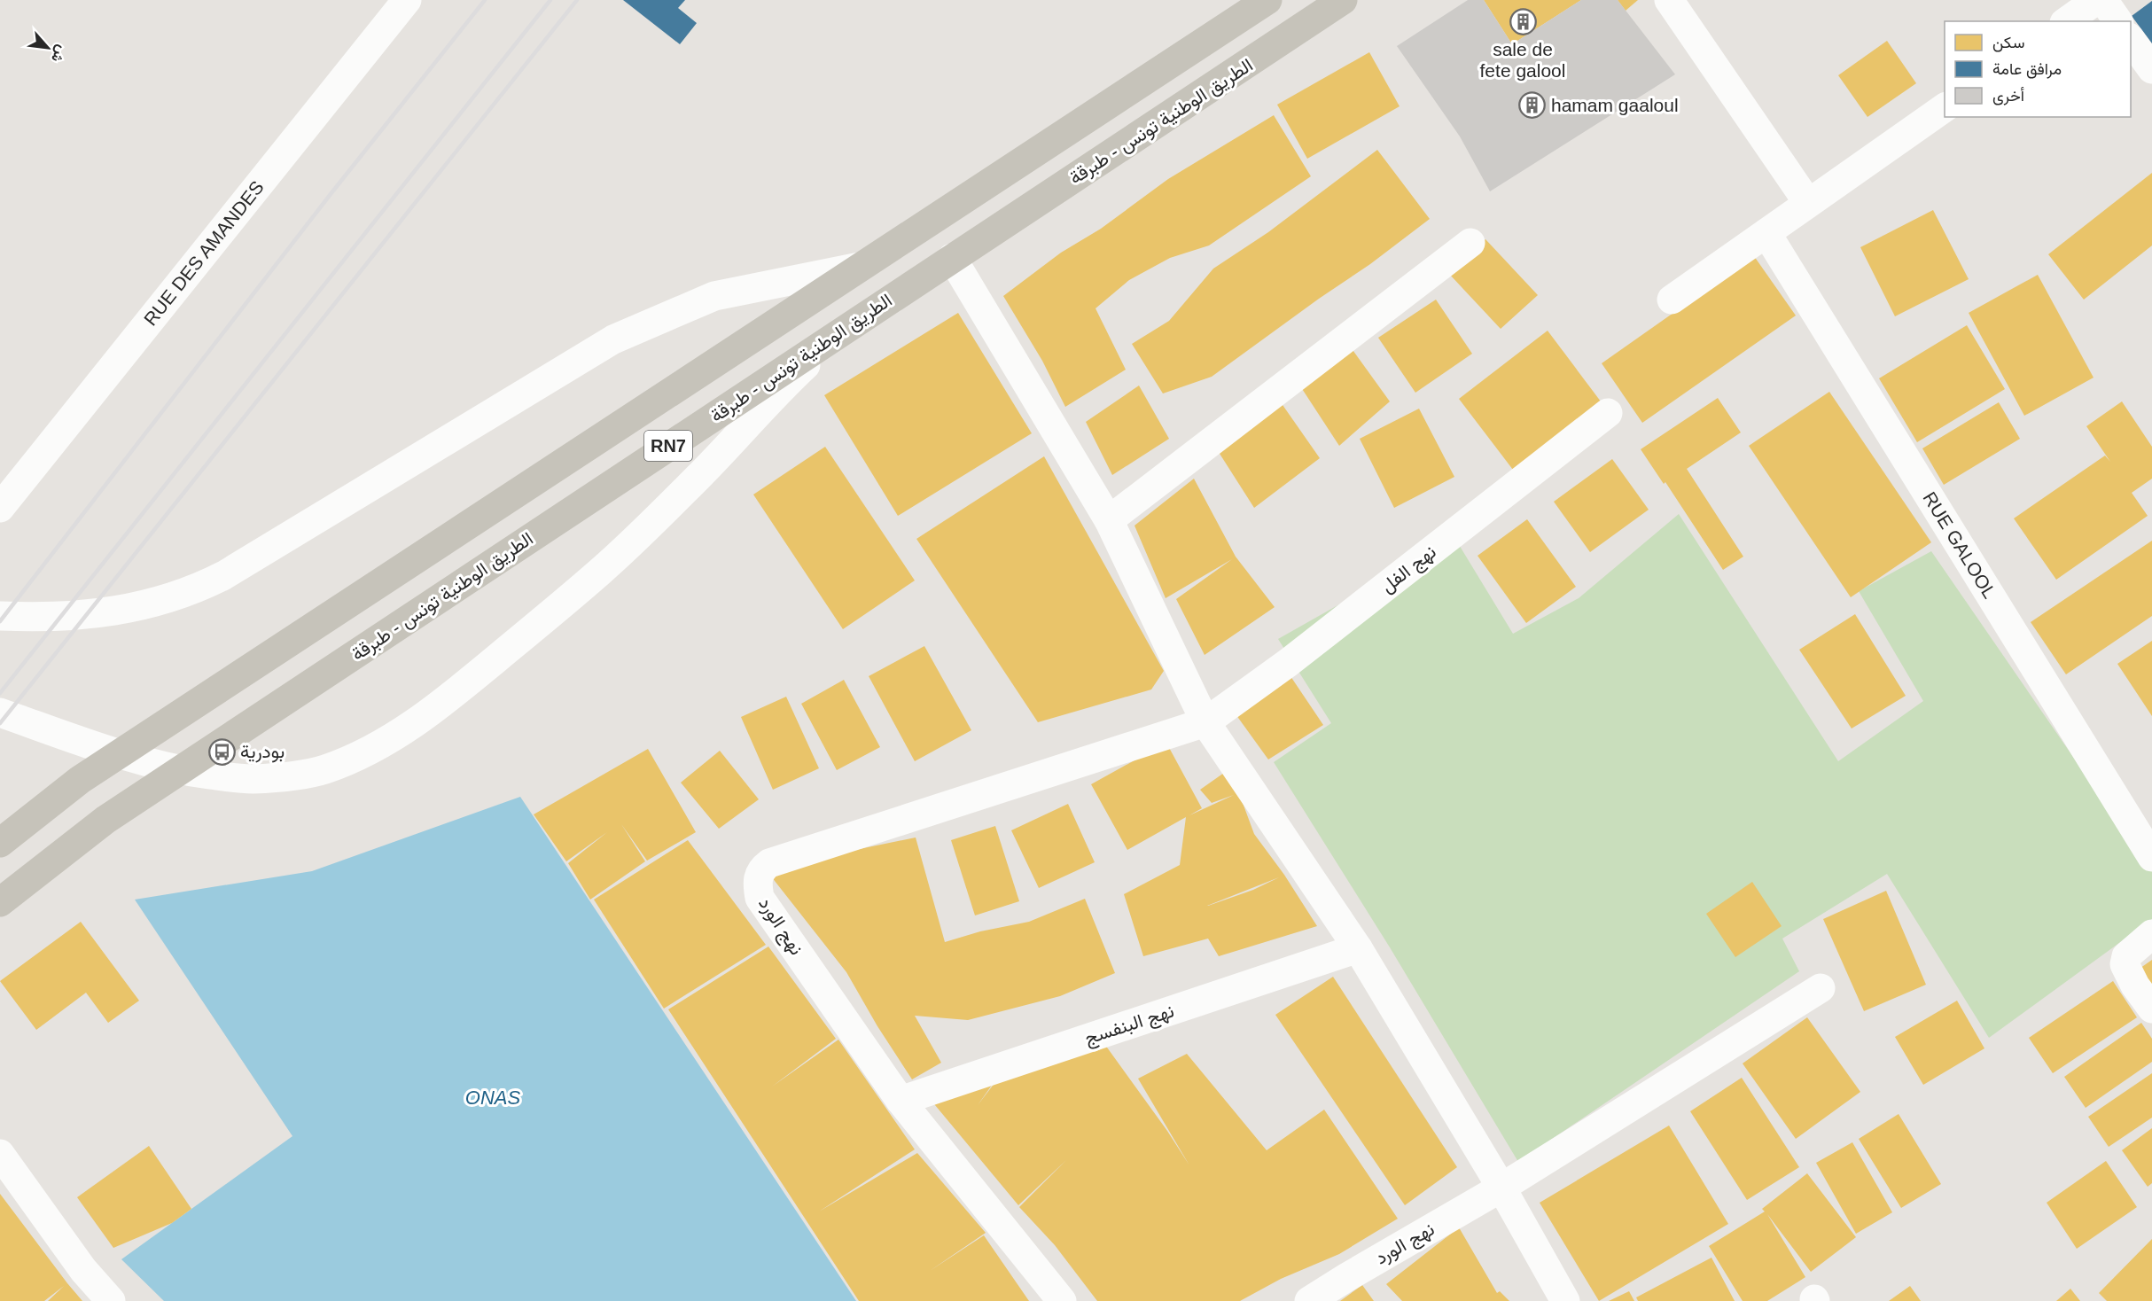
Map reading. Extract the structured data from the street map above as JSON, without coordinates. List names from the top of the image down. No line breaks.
{"streets":{"main road":["الطريق الوطنية تونس - طبرقة","RN7"],"street":["RUE DES AMANDES","RUE GALOOL","نهج الفل","نهج الورد","نهج البنفسج"]},"crossings":[["نهج الفل","نهج الورد"],["نهج الورد","نهج البنفسج"]],"water":["ONAS"],"places":{"building":["sale de fete galool","hamam gaaloul"],"bus stop":["بودرية"]},"legend":["سكن","مرافق عامة","أخرى"],"north":"bottom right"}
